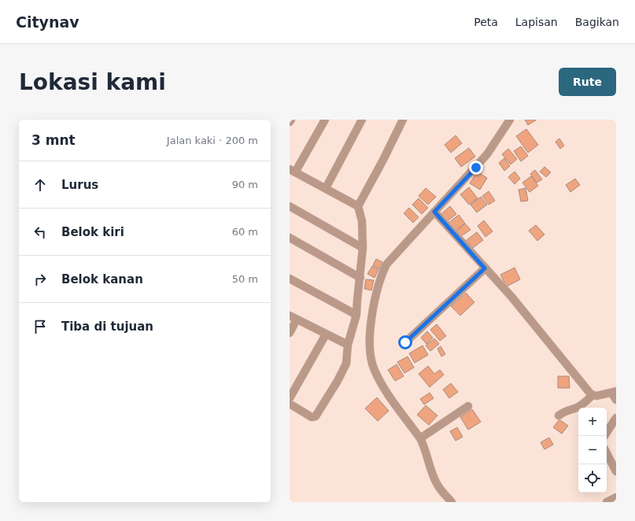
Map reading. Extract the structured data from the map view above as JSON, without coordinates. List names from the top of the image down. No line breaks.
{"page":{"header":"Citynav","nav":["Peta","Lapisan","Bagikan"],"buttons":"Rute","title":"Lokasi kami","heading":["3 mnt","Jalan kaki · 200 m"],"list":[["Lurus","90 m"],["Belok kiri","60 m"],["Belok kanan","50 m"],"Tiba di tujuan"],"map_buttons":["+","−"]}}
